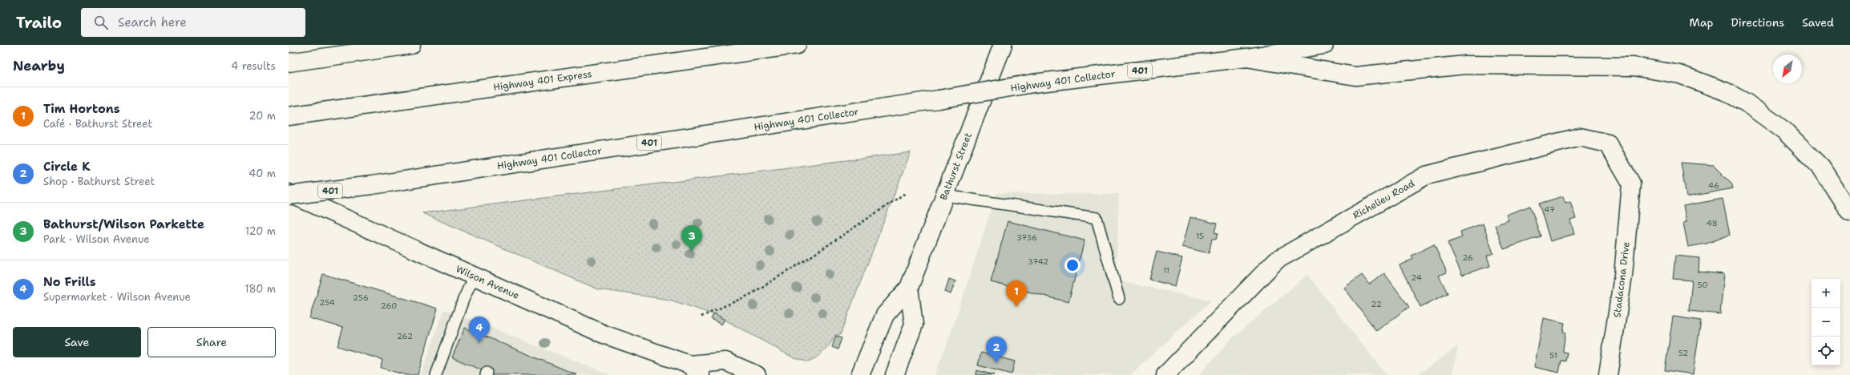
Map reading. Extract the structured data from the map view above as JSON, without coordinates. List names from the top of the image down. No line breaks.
{"streets":{"main road":["401","Highway 401 Express","Highway 401 Collector","Bathurst Street","Richelieu Road","Stadacona Drive","Wilson Avenue"]},"crossings":[["Richelieu Road","Stadacona Drive"]],"house_numbers":["46","47","48","15","3736","26","3742","11","24","50","256","254","22","260","262","52","51"],"north":"bottom left","page":{"header":"Trailo","search":"Search here","nav":["Map","Directions","Saved"],"heading":["Nearby","4 results"],"list":[{"mark":"1","name":"Tim Hortons","note":"Café · Bathurst Street","value":"20 m"},{"mark":"2","name":"Circle K","note":"Shop · Bathurst Street","value":"40 m"},{"mark":"3","name":"Bathurst/Wilson Parkette","note":"Park · Wilson Avenue","value":"120 m"},{"mark":"4","name":"No Frills","note":"Supermarket · Wilson Avenue","value":"180 m"}],"pins":["3","1","4","2"],"map_buttons":["+","−"],"buttons":["Save","Share"]}}
